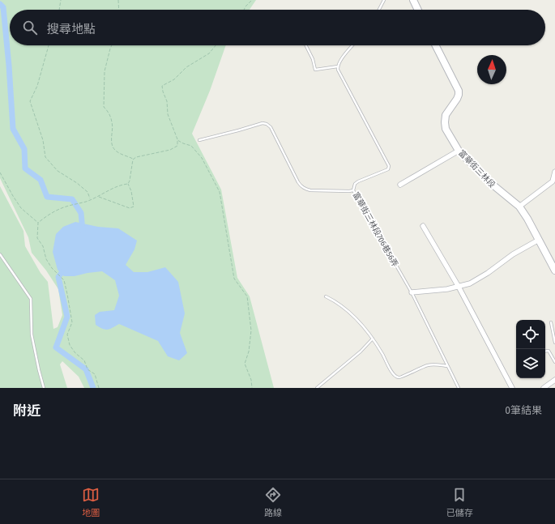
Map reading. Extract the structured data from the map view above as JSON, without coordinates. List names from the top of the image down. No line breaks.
{"streets":{"street":["富華街三林段"],"lane":["富華街三林段706巷56弄"]},"north":"top","page":{"search":"搜尋地點","heading":["附近","0筆結果"],"nav":["地圖","路線","已儲存"]}}
